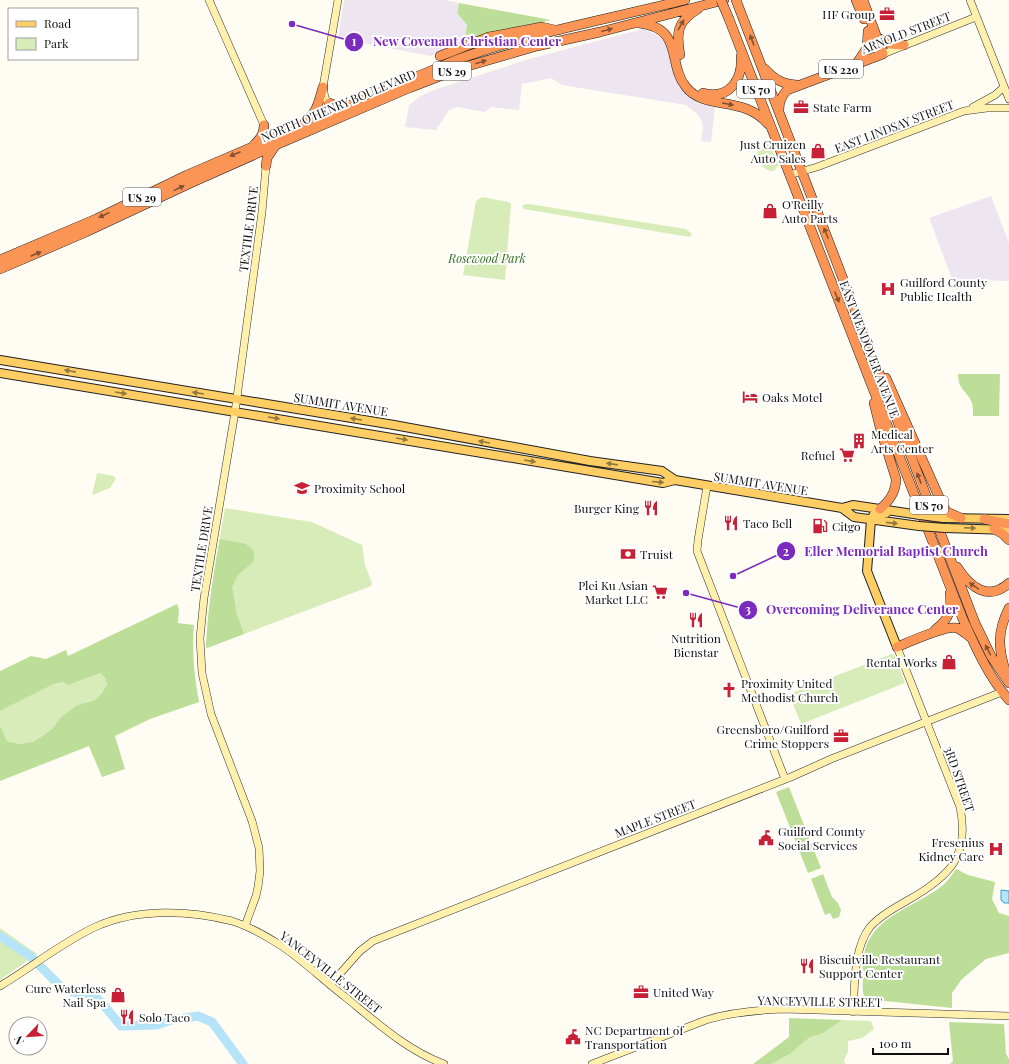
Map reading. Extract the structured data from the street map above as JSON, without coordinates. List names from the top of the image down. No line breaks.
{"streets":{"highway":["ARNOLD STREET","US 220","US 29","US 70","NORTH O'HENRY BOULEVARD","EAST WENDOVER AVENUE"],"main road":["SUMMIT AVENUE","3RD STREET"],"street":["EAST LINDSAY STREET","TEXTILE DRIVE","MAPLE STREET","YANCEYVILLE STREET"]},"crossings":[["ARNOLD STREET","US 220"],["US 220","EAST WENDOVER AVENUE"],["EAST LINDSAY STREET","EAST WENDOVER AVENUE"],["TEXTILE DRIVE","SUMMIT AVENUE"],["TEXTILE DRIVE","YANCEYVILLE STREET"],["EAST WENDOVER AVENUE","MAPLE STREET"],["SUMMIT AVENUE","3RD STREET"],["3RD STREET","MAPLE STREET"],["3RD STREET","YANCEYVILLE STREET"],["MAPLE STREET","YANCEYVILLE STREET"]],"parks":["Rosewood Park"],"places":{"office":["HF Group","State Farm","Greensboro/Guilford Crime Stoppers","United Way"],"other":["New Covenant Christian Center","Eller Memorial Baptist Church","Overcoming Deliverance Center"],"shop":["Just Cruizen Auto Sales","O'Reilly Auto Parts","Rental Works","Cure Waterless Nail Spa"],"hospital":["Guilford County Public Health","Fresenius Kidney Care"],"hotel":["Oaks Motel"],"building":["Medical Arts Center"],"supermarket":["Refuel","Plei Ku Asian Market LLC"],"school or university":["Proximity School"],"restaurant":["Burger King","Taco Bell","Nutrition Bienstar","Biscuitville Restaurant Support Center","Solo Taco"],"fuel station":["Citgo"],"bank":["Truist"],"church":["Proximity United Methodist Church"],"public building":["Guilford County Social Services","NC Department of Transportation"]},"legend":["Road","Park"],"scale_bar":"100 m","north":"bottom left"}
